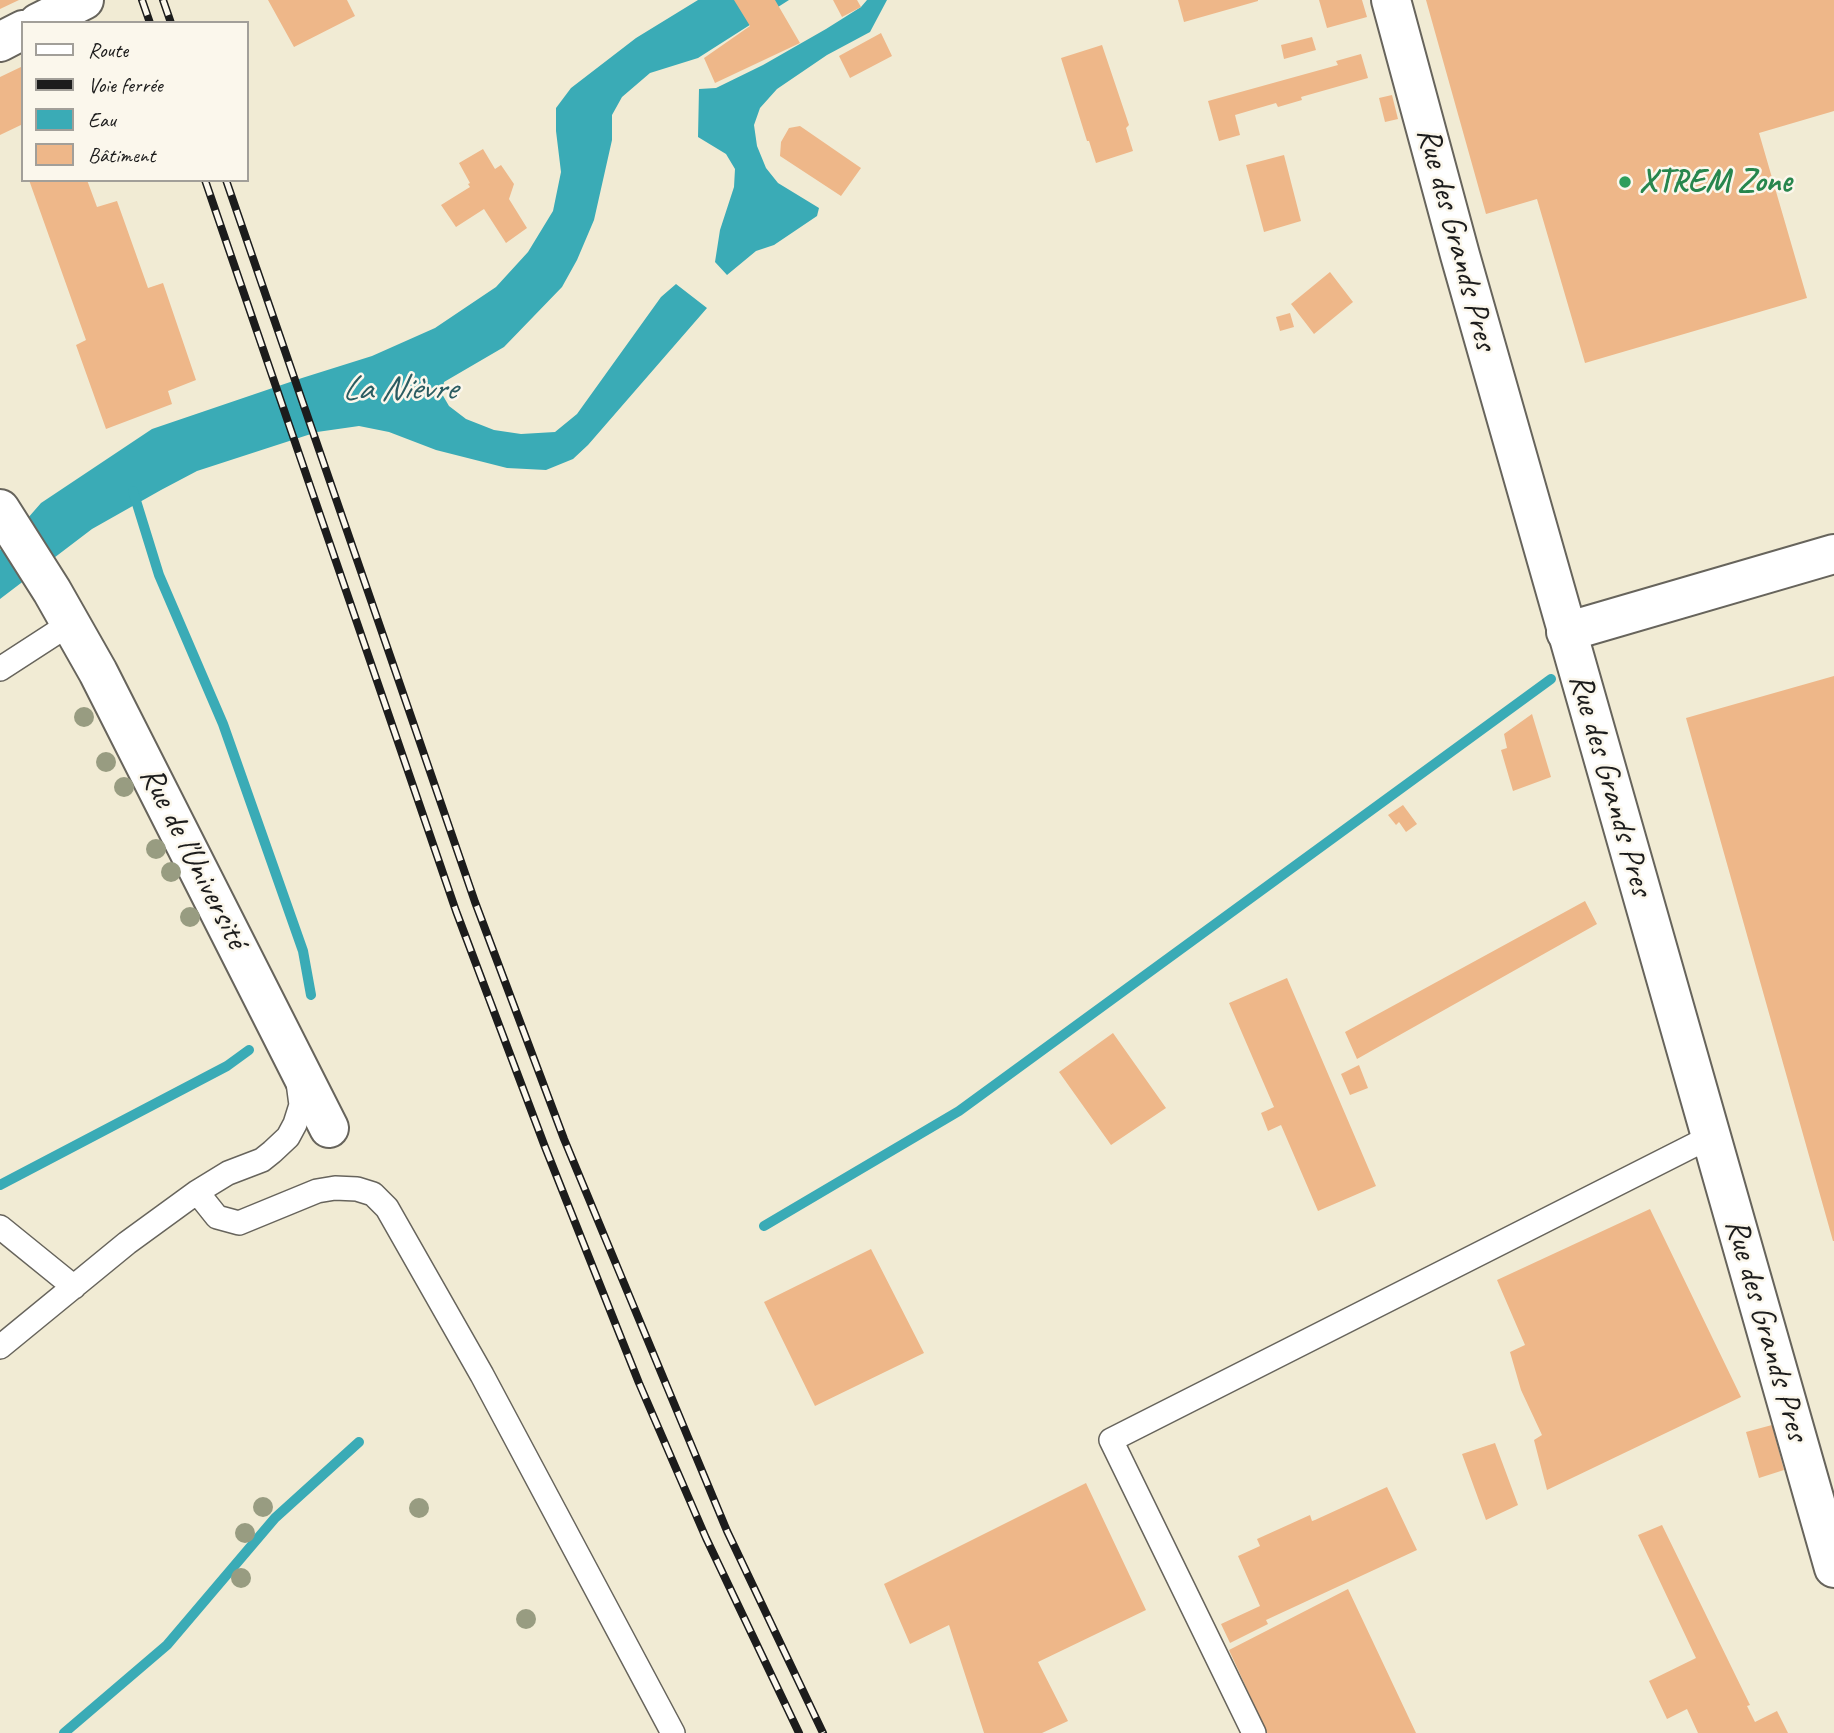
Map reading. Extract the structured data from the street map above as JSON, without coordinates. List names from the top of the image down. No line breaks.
{"streets":{"street":["Rue des Grands Pres","Rue de l'Université"]},"water":["La Nièvre"],"places":["XTREM Zone"],"legend":["Route","Voie ferrée","Eau","Bâtiment"]}
